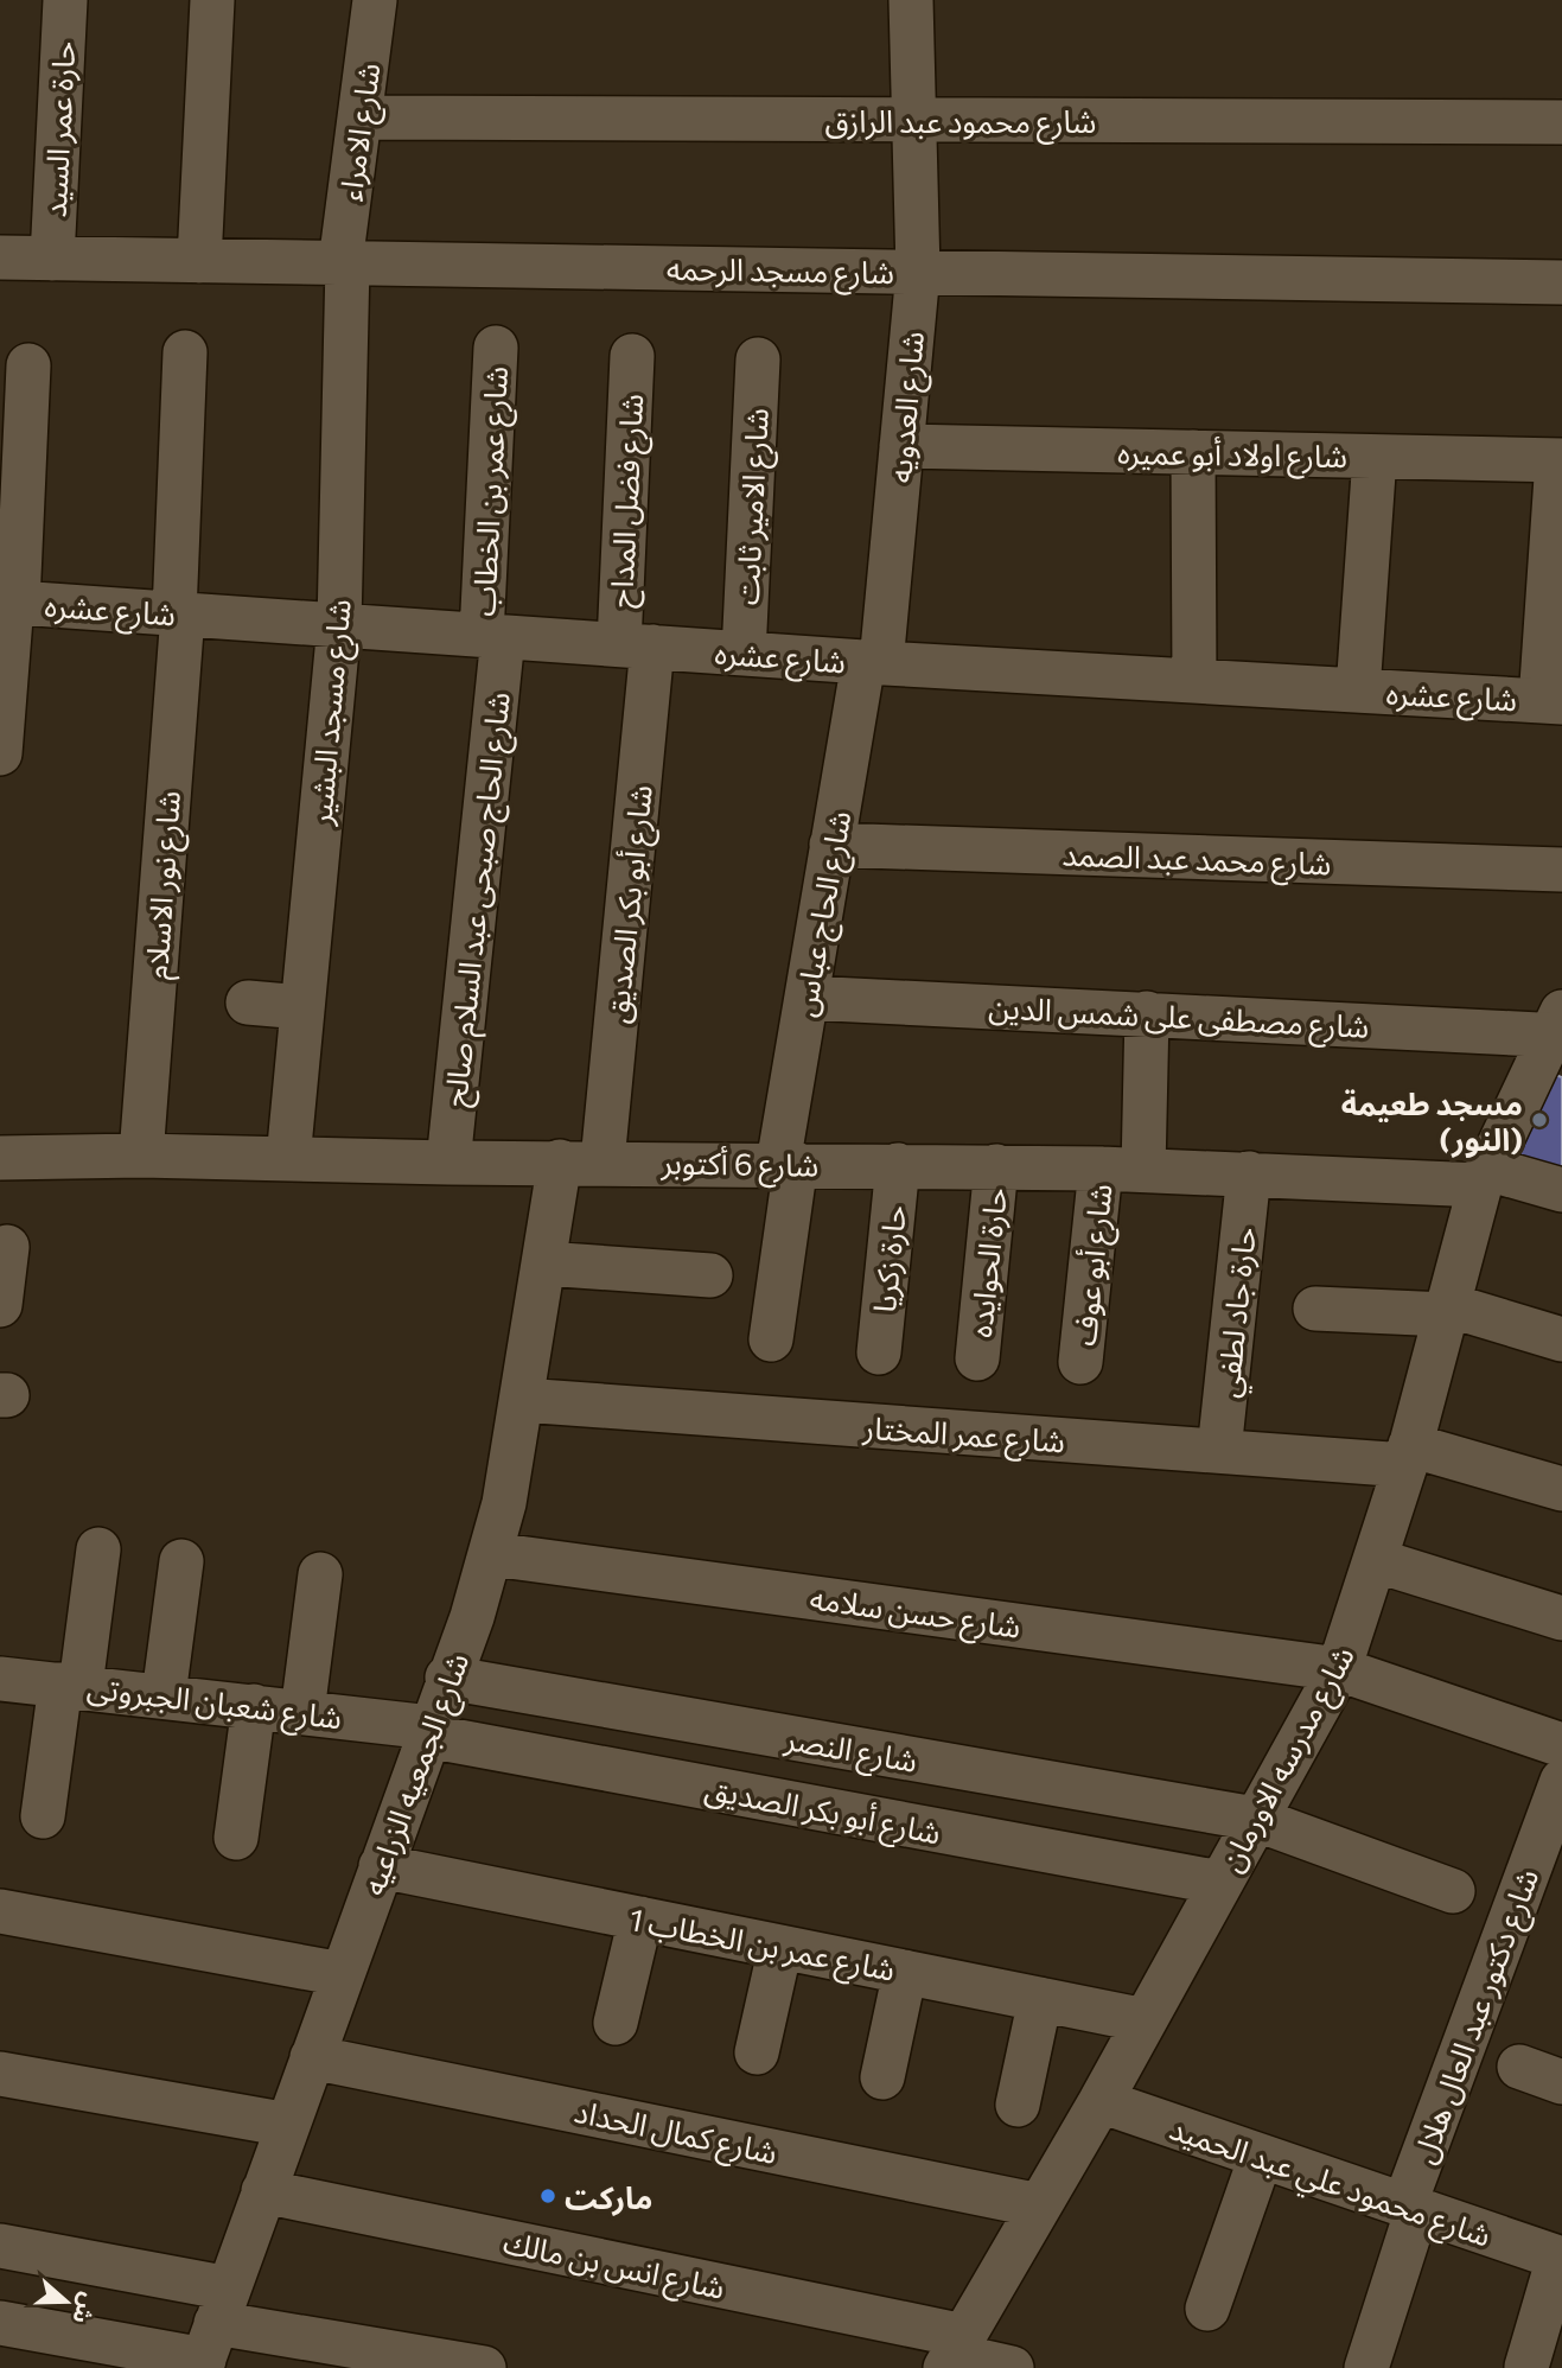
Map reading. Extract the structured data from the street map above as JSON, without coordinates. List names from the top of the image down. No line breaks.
{"streets":{"street":["شارع محمود عبد الرازق","حارة عمر السيد","شارع الامراء","شارع مسجد الرحمه","شارع العدويه","شارع اولاد أبو عميره","شارع عمر بن الخطاب","شارع فضل المداح","شارع الامير ثابت","شارع عشره","شارع مسجد البشير","شارع محمد عبد الصمد","شارع نور الاسلام","شارع الحاج صبحى عبد السلام صالح","شارع أبو بكر الصديق","شارع الحاج عباس","شارع مصطفى على شمس الدين","شارع 6 أكتوبر","حارة زكريا","حارة الحوايده","شارع أبو عوف","حارة جاد لطفي","شارع عمر المختار","شارع حسن سلامه","شارع شعبان الجبروتى","شارع النصر","شارع مدرسه الاورمان","شارع الجمعيه الزراعيه","شارع عمر بن الخطاب 1","شارع دكتور عبد العال هلال","شارع كمال الحداد","شارع محمود علي عبد الحميد","شارع انس بن مالك"]},"crossings":[["شارع محمود عبد الرازق","شارع الامراء"],["شارع محمود عبد الرازق","شارع العدويه"],["حارة عمر السيد","شارع مسجد الرحمه"],["شارع الامراء","شارع مسجد الرحمه"],["شارع الامراء","شارع مسجد البشير"],["شارع مسجد الرحمه","شارع العدويه"],["شارع مسجد الرحمه","شارع مسجد البشير"],["شارع العدويه","شارع اولاد أبو عميره"],["شارع العدويه","شارع عشره"],["شارع العدويه","شارع الحاج عباس"],["شارع عمر بن الخطاب","شارع عشره"],["شارع عمر بن الخطاب","شارع الحاج صبحى عبد السلام صالح"],["شارع فضل المداح","شارع عشره"],["شارع فضل المداح","شارع أبو بكر الصديق"],["شارع الامير ثابت","شارع عشره"],["شارع عشره","شارع مسجد البشير"],["شارع عشره","شارع نور الاسلام"],["شارع عشره","شارع الحاج صبحى عبد السلام صالح"],["شارع عشره","شارع أبو بكر الصديق"],["شارع عشره","شارع الحاج عباس"],["شارع مسجد البشير","شارع 6 أكتوبر"],["شارع محمد عبد الصمد","شارع الحاج عباس"],["شارع نور الاسلام","شارع 6 أكتوبر"],["شارع الحاج صبحى عبد السلام صالح","شارع 6 أكتوبر"],["شارع أبو بكر الصديق","شارع 6 أكتوبر"],["شارع أبو بكر الصديق","شارع شعبان الجبروتى"],["شارع أبو بكر الصديق","شارع مدرسه الاورمان"],["شارع أبو بكر الصديق","شارع الجمعيه الزراعيه"],["شارع الحاج عباس","شارع مصطفى على شمس الدين"],["شارع الحاج عباس","شارع 6 أكتوبر"],["شارع مصطفى على شمس الدين","شارع مدرسه الاورمان"],["شارع 6 أكتوبر","حارة زكريا"],["شارع 6 أكتوبر","حارة الحوايده"],["شارع 6 أكتوبر","شارع أبو عوف"],["شارع 6 أكتوبر","حارة جاد لطفي"],["شارع 6 أكتوبر","شارع مدرسه الاورمان"],["شارع 6 أكتوبر","شارع الجمعيه الزراعيه"],["حارة جاد لطفي","شارع عمر المختار"],["شارع عمر المختار","شارع مدرسه الاورمان"],["شارع عمر المختار","شارع الجمعيه الزراعيه"],["شارع حسن سلامه","شارع مدرسه الاورمان"],["شارع حسن سلامه","شارع الجمعيه الزراعيه"],["شارع شعبان الجبروتى","شارع الجمعيه الزراعيه"],["شارع النصر","شارع مدرسه الاورمان"],["شارع النصر","شارع الجمعيه الزراعيه"],["شارع مدرسه الاورمان","شارع عمر بن الخطاب 1"],["شارع مدرسه الاورمان","شارع كمال الحداد"],["شارع مدرسه الاورمان","شارع محمود علي عبد الحميد"],["شارع مدرسه الاورمان","شارع انس بن مالك"],["شارع الجمعيه الزراعيه","شارع عمر بن الخطاب 1"],["شارع الجمعيه الزراعيه","شارع كمال الحداد"],["شارع الجمعيه الزراعيه","شارع انس بن مالك"],["شارع دكتور عبد العال هلال","شارع محمود علي عبد الحميد"]],"places":["مسجد طعيمة (النور)","ماركت"],"north":"right"}
